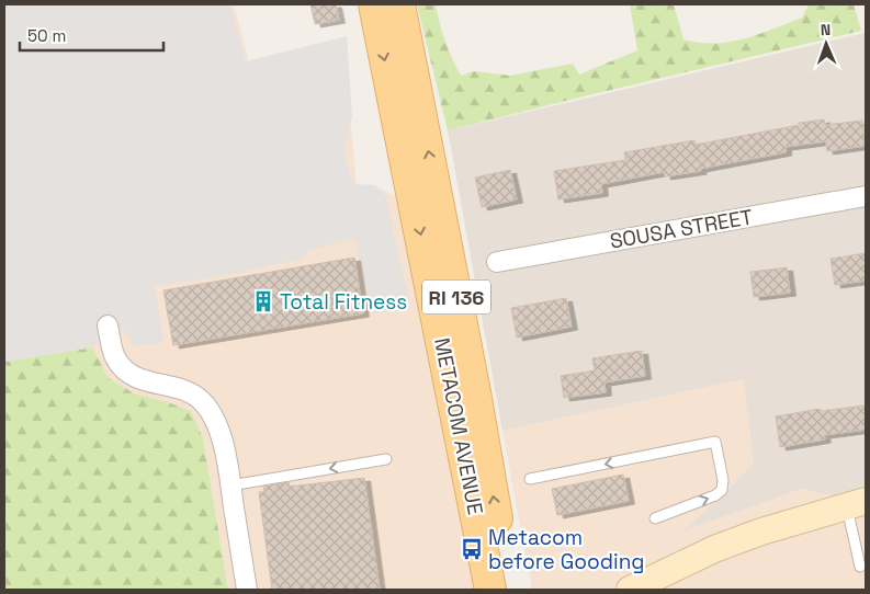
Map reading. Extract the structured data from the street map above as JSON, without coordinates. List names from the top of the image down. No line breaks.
{"streets":{"main road":["RI 136","METACOM AVENUE"],"street":["SOUSA STREET"]},"places":{"building":["Total Fitness"],"bus stop":["Metacom before Gooding"]},"scale_bar":"50 m","north":"top"}
